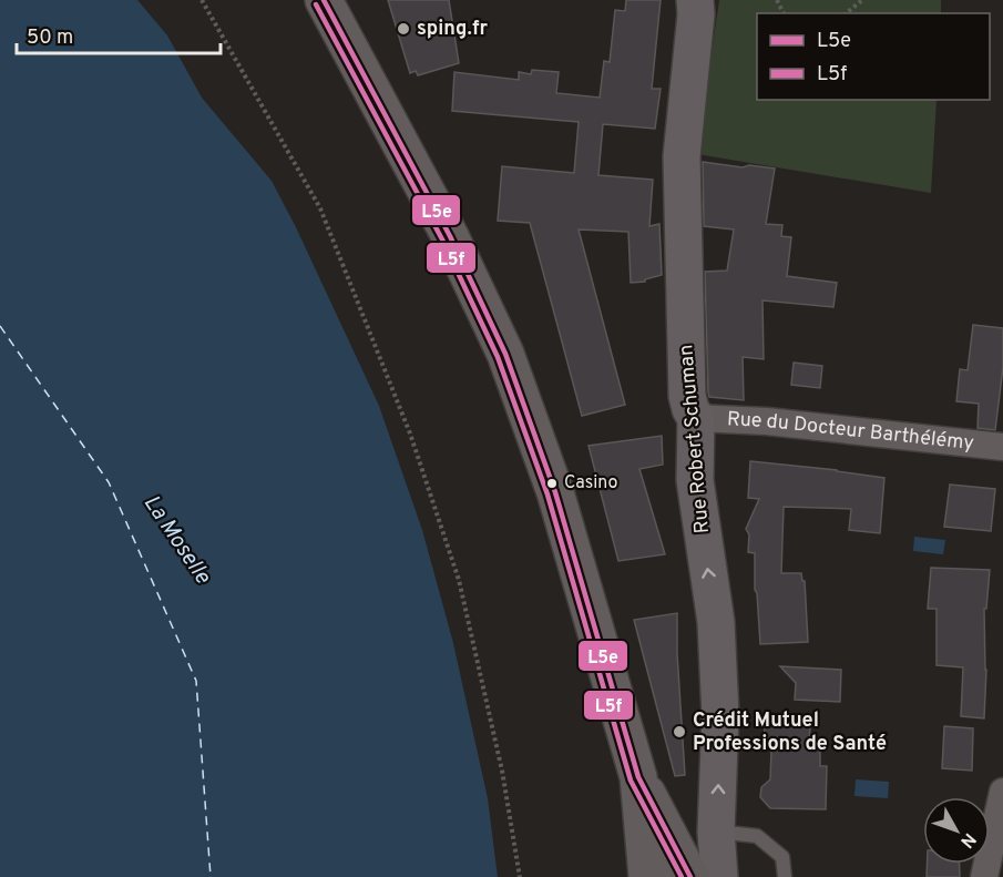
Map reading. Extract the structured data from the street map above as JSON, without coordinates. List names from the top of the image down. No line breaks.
{"streets":{"street":["Rue du Docteur Barthélémy","Rue Robert Schuman"]},"crossings":[["Rue du Docteur Barthélémy","Rue Robert Schuman"]],"one_way":["Rue Robert Schuman"],"water":["La Moselle"],"places":["sping.fr","Casino","Crédit Mutuel Professions de Santé"],"lines":["transit line L5e","transit line L5f"],"legend":["L5e","L5f"],"scale_bar":"50 m","north":"bottom right"}
